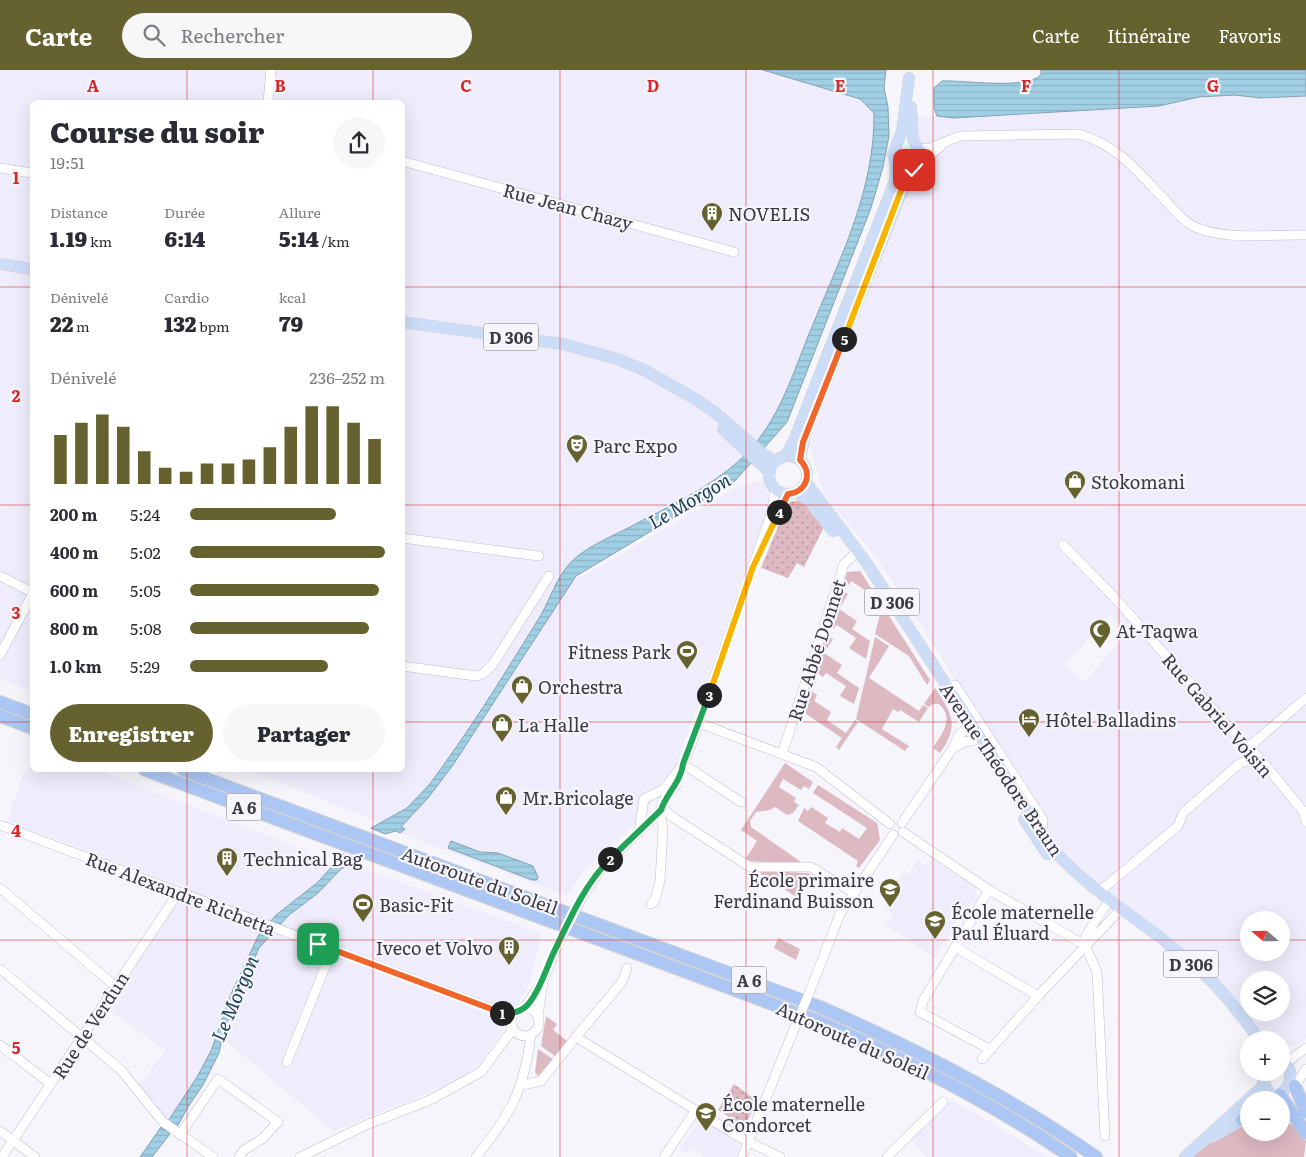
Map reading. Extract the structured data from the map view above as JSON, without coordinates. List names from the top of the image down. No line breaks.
{"streets":{"highway":["A 6","Autoroute du Soleil"],"main road":["D 306","Avenue Théodore Braun"],"street":["Rue Jean Chazy","Rue Abbé Donnet","Rue Gabriel Voisin","Rue Alexandre Richetta","Rue de Verdun"]},"crossings":[["D 306","Avenue Théodore Braun"],["Rue Abbé Donnet","Avenue Théodore Braun"],["Rue Alexandre Richetta","Rue de Verdun"]],"water":["Le Morgon"],"places":{"building":["NOVELIS","Technical Bag","Iveco et Volvo"],"theatre":["Parc Expo"],"shop":["Stokomani","Orchestra","La Halle","Mr.Bricolage"],"mosque":["At-Taqwa"],"sports":["Fitness Park","Basic-Fit"],"hotel":["Hôtel Balladins"],"school or university":["École primaire Ferdinand Buisson","École maternelle Paul Éluard","École maternelle Condorcet"]},"north":"left","page":{"header":"Carte","search":"Rechercher","nav":["Carte","Itinéraire","Favoris"],"heading":["Course du soir","19:51"],"stats":[["Distance","1.19 km"],["Durée","6:14"],["Allure","5:14 /km"],["Dénivelé","22 m"],["Cardio","132 bpm"],["kcal","79"]],"pins":["5","4","3","2","1"],"chart":["Dénivelé","236–252 m"],"list":[{"name":"200 m","note":"5:24"},{"name":"400 m","note":"5:02"},{"name":"600 m","note":"5:05"},{"name":"800 m","note":"5:08"},{"name":"1.0 km","note":"5:29"}],"buttons":["Enregistrer","Partager"],"map_buttons":["+","−"]},"grid":{"columns":["A","B","C","D","E","F","G"],"rows":["1","2","3","4","5"]}}
